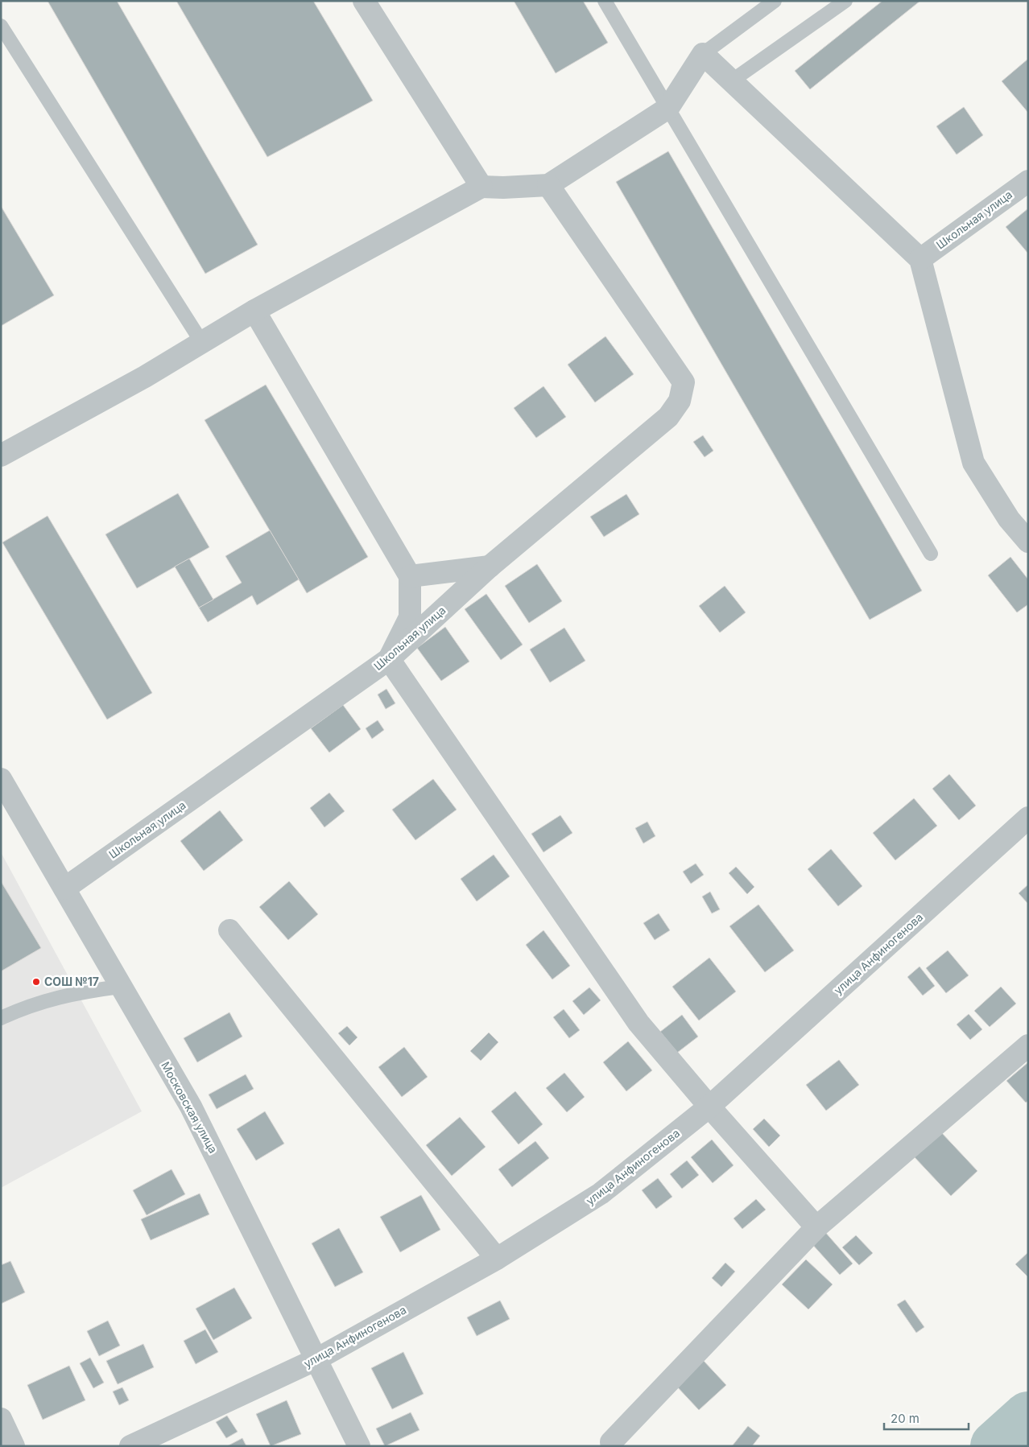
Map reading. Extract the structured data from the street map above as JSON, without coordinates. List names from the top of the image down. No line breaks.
{"streets":{"street":["Школьная улица","улица Анфиногенова","Московская улица"]},"crossings":[["Школьная улица","Московская улица"],["улица Анфиногенова","Московская улица"]],"places":["СОШ №17"],"scale_bar":"20 m"}
